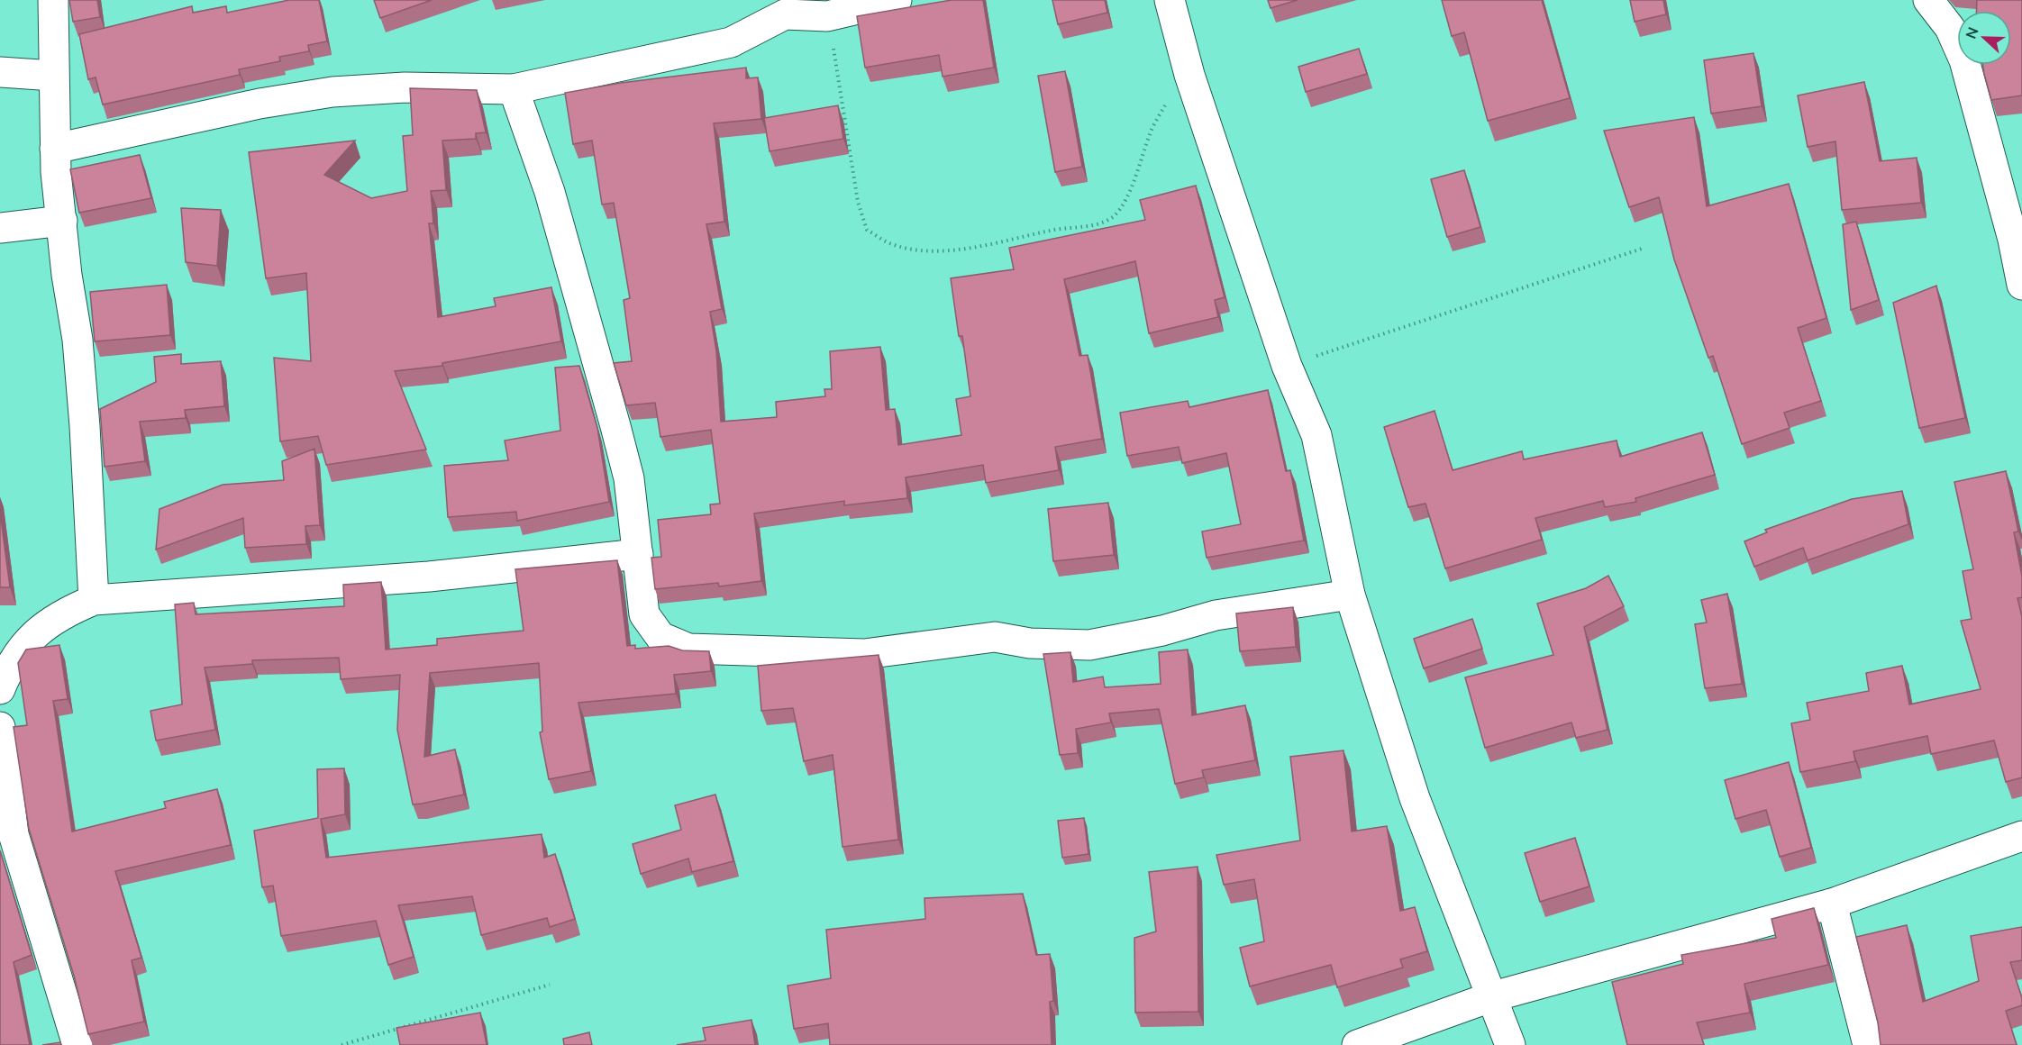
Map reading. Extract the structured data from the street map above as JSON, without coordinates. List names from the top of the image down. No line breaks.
{"north":"left"}
